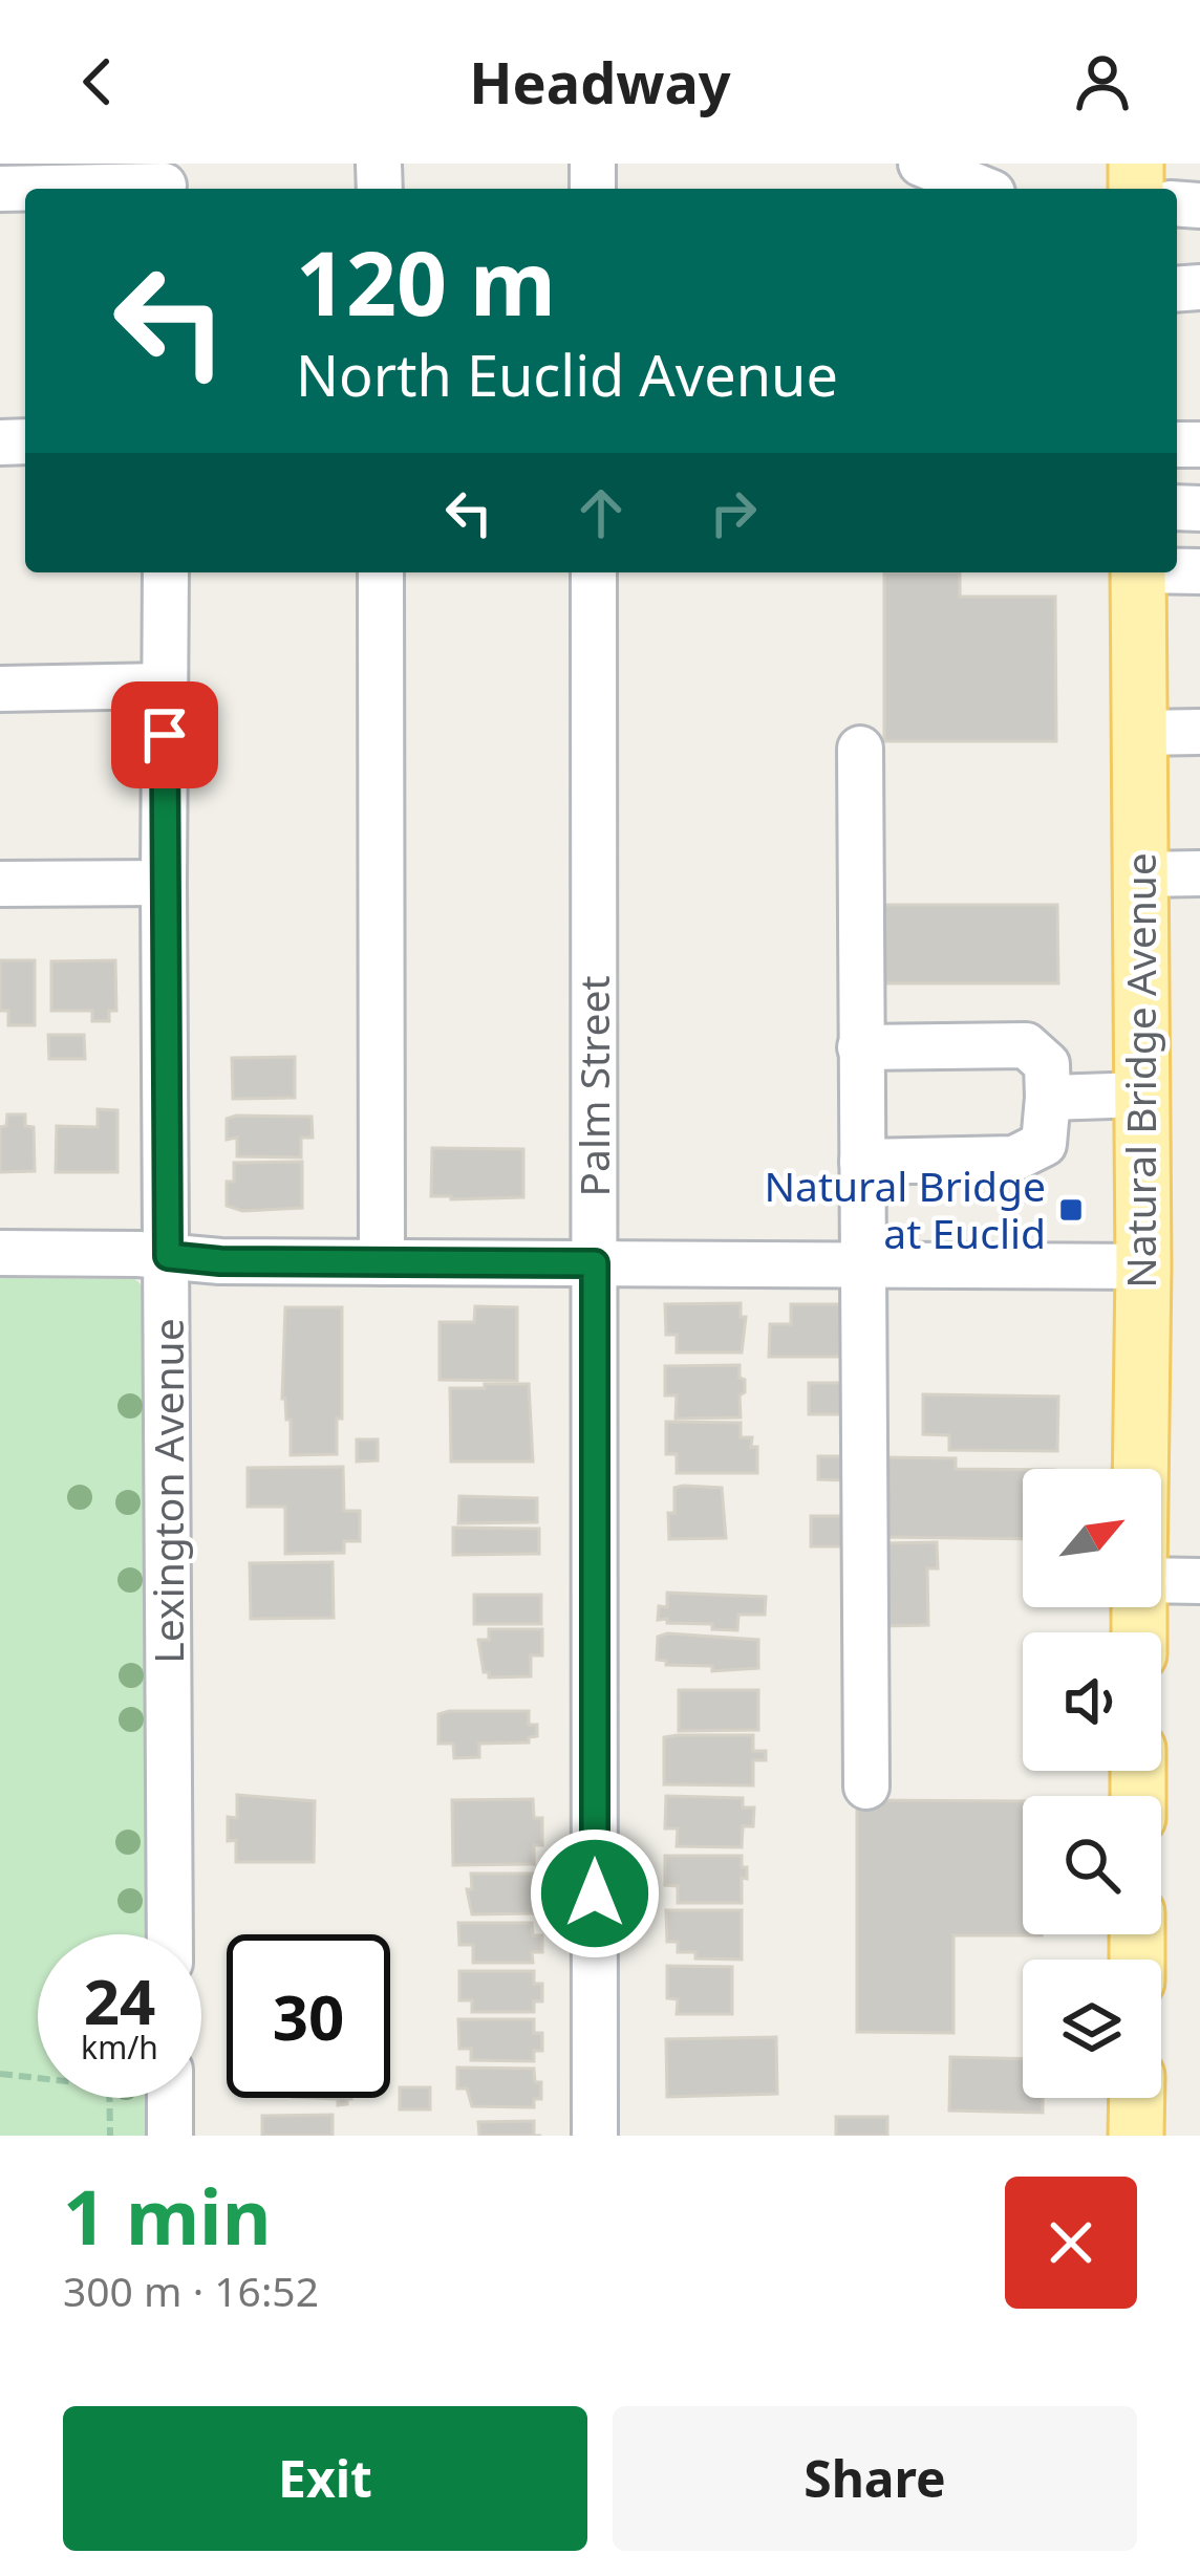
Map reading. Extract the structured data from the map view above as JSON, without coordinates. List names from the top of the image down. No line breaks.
{"streets":{"main road":["Natural Bridge Avenue"],"street":["Palm Street","Lexington Avenue"]},"places":{"transit":["Natural Bridge at Euclid"]},"north":"top right","page":{"header":"Headway","turn":["120 m","North Euclid Avenue"],"speed":"24 km/h","limit":"30","heading":["1 min","300 m · 16:52"],"buttons":["Exit","Share"]}}
